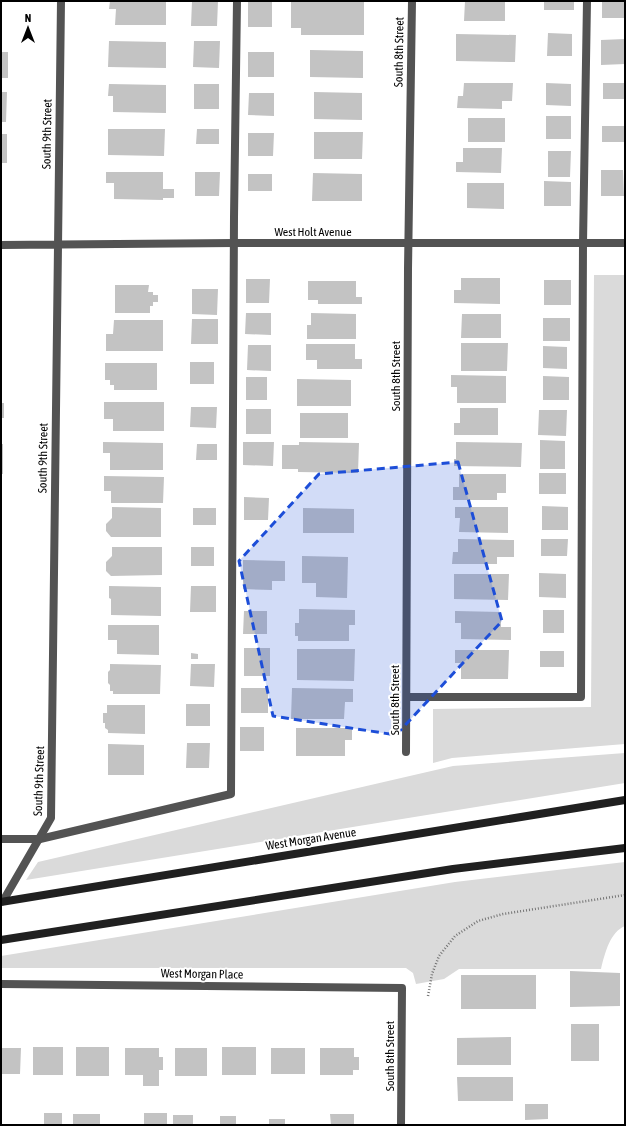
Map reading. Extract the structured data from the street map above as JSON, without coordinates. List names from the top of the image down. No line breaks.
{"streets":{"street":["South 8th Street","South 9th Street","West Holt Avenue","West Morgan Avenue","West Morgan Place"]},"crossings":[["South 8th Street","West Holt Avenue"],["South 8th Street","West Morgan Place"],["South 9th Street","West Holt Avenue"],["South 9th Street","West Morgan Avenue"]],"north":"top"}
